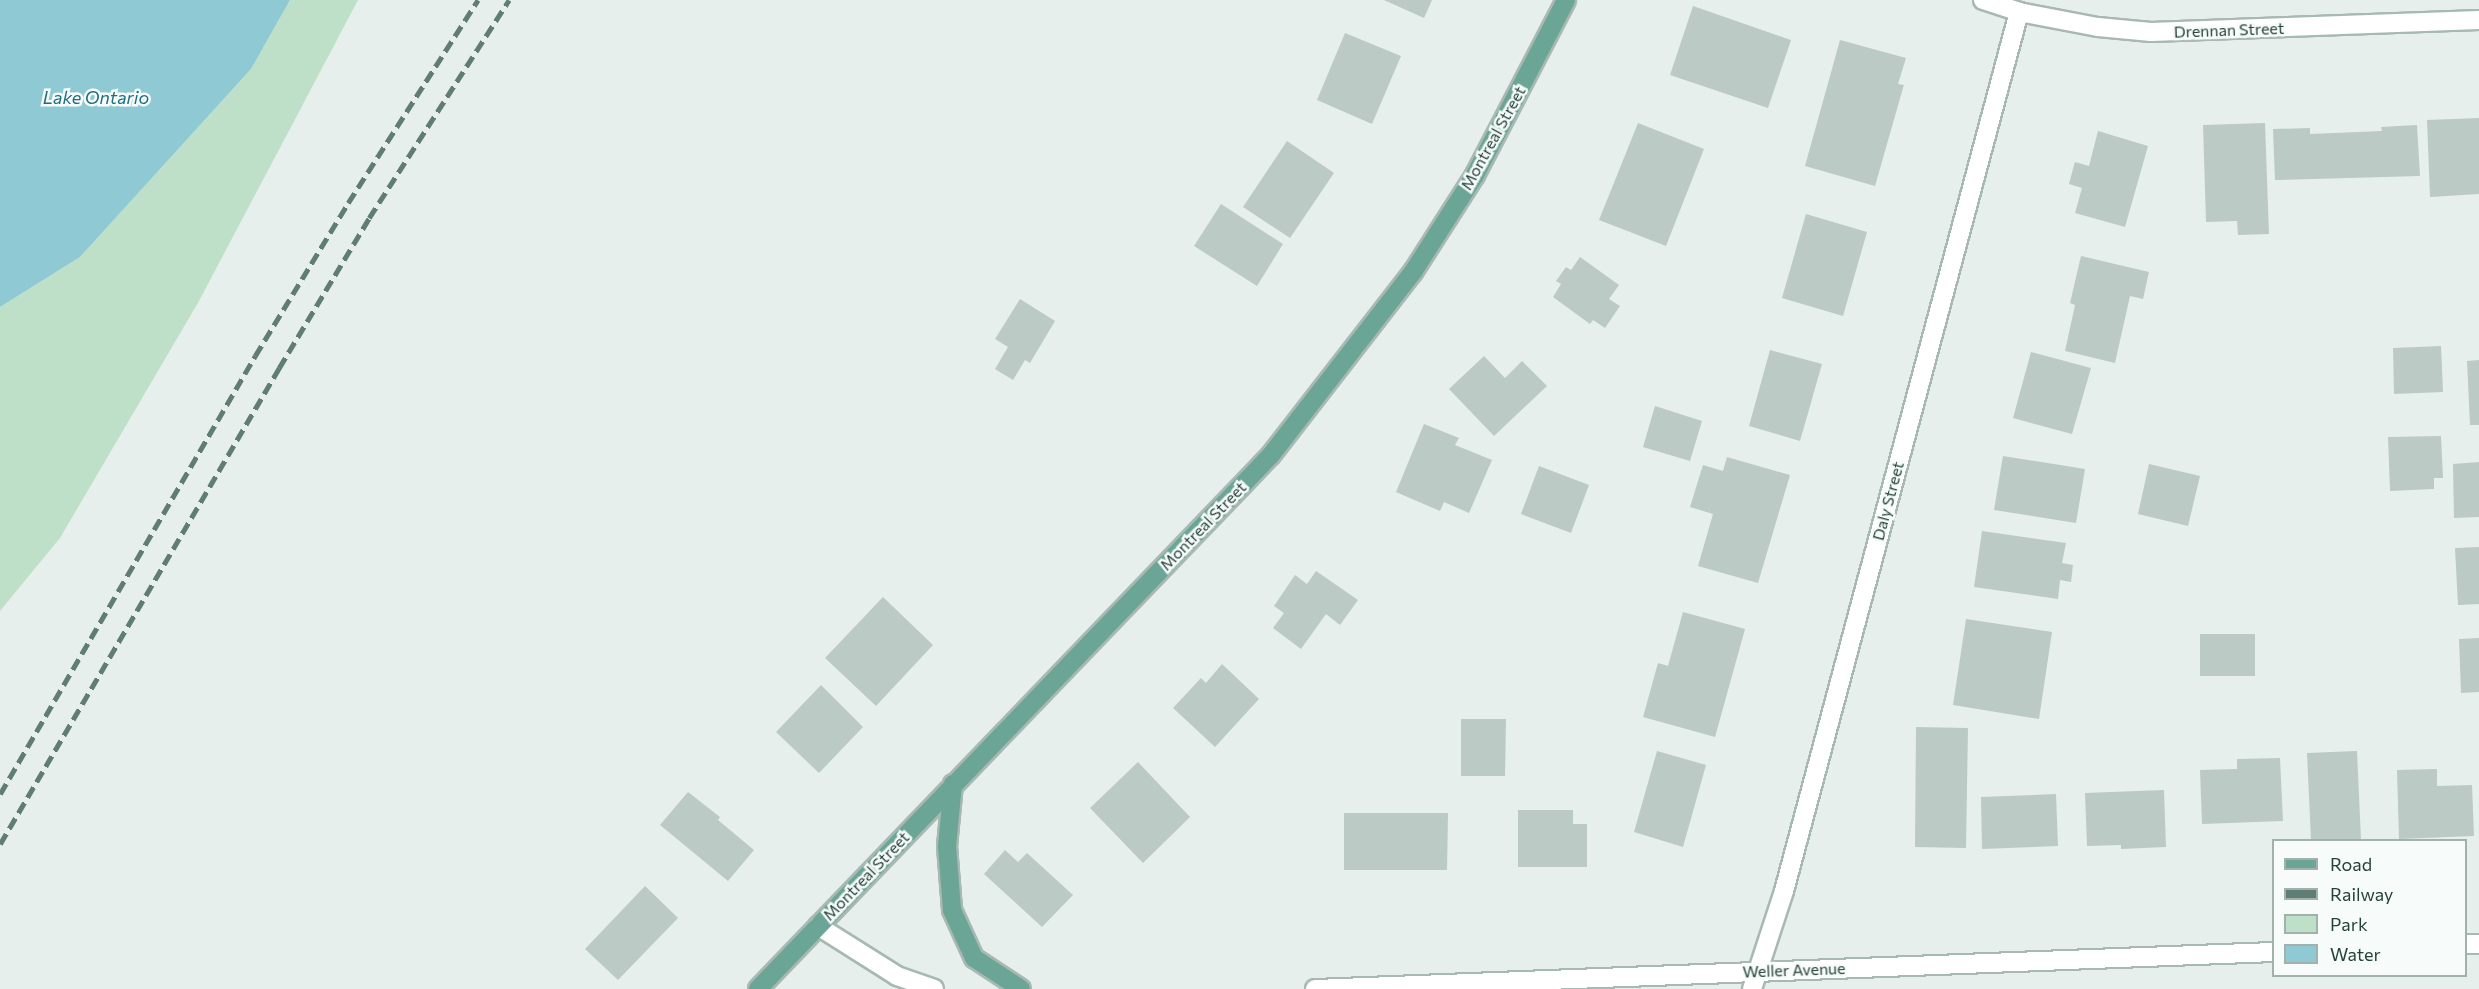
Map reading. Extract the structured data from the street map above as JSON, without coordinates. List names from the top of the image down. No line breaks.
{"streets":{"main road":["Montreal Street"],"street":["Drennan Street","Daly Street","Weller Avenue"]},"crossings":[["Drennan Street","Daly Street"],["Daly Street","Weller Avenue"]],"water":["Lake Ontario"],"legend":["Road","Railway","Park","Water"]}
